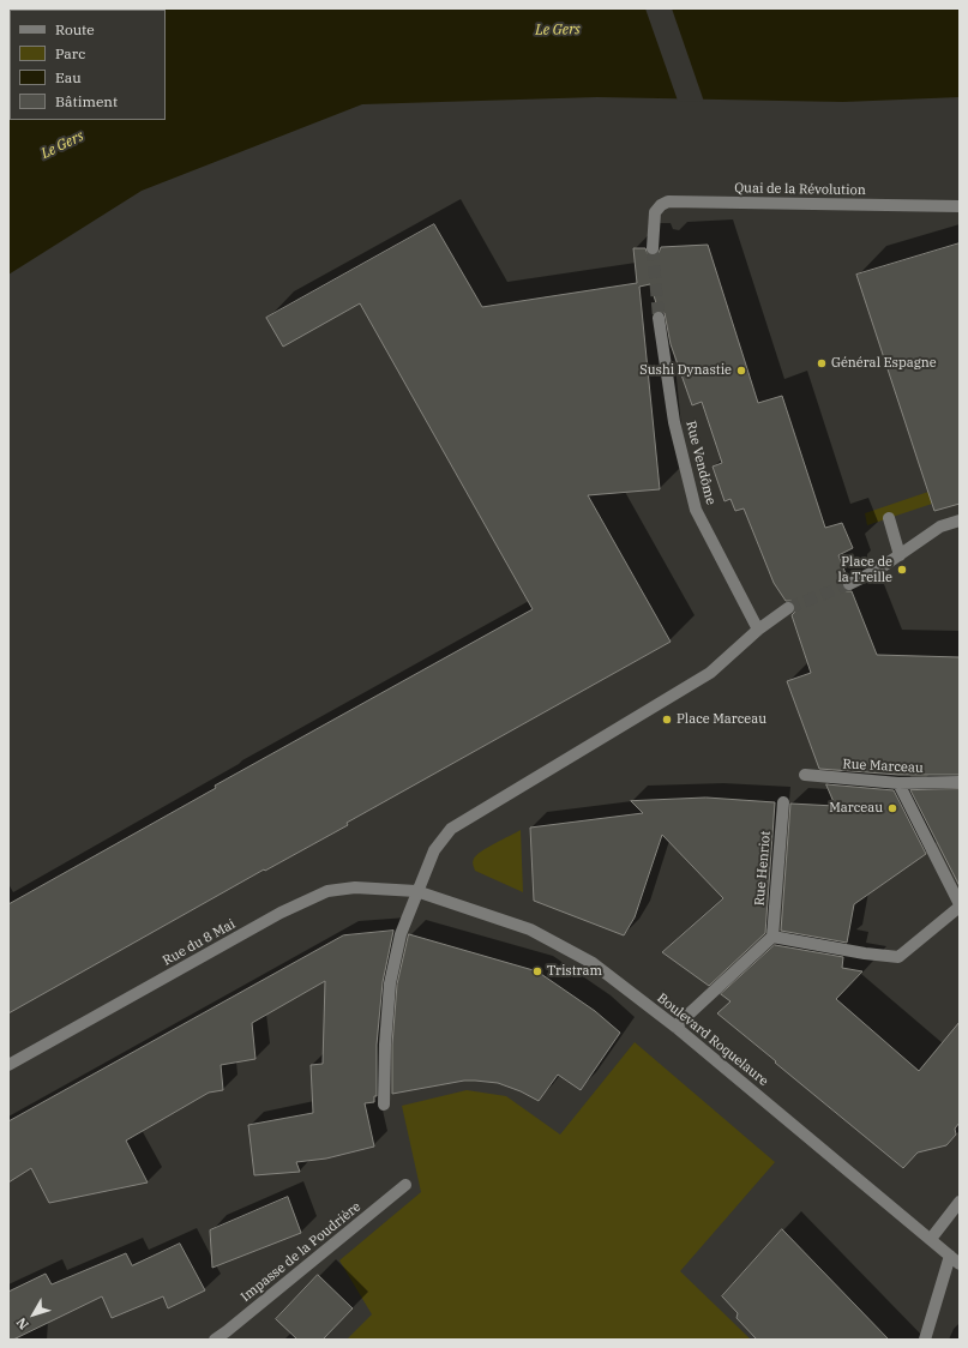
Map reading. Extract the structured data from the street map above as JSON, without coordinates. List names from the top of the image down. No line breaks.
{"streets":{"street":["Quai de la Révolution","Rue Vendôme","Rue Marceau","Rue Henriot","Rue du 8 Mai","Boulevard Roquelaure","Impasse de la Poudrière"]},"crossings":[["Rue du 8 Mai","Boulevard Roquelaure"]],"water":["Le Gers"],"places":["Général Espagne","Sushi Dynastie","Place de la Treille","Place Marceau","Marceau","Tristram"],"legend":["Route","Parc","Eau","Bâtiment"],"north":"bottom left"}
